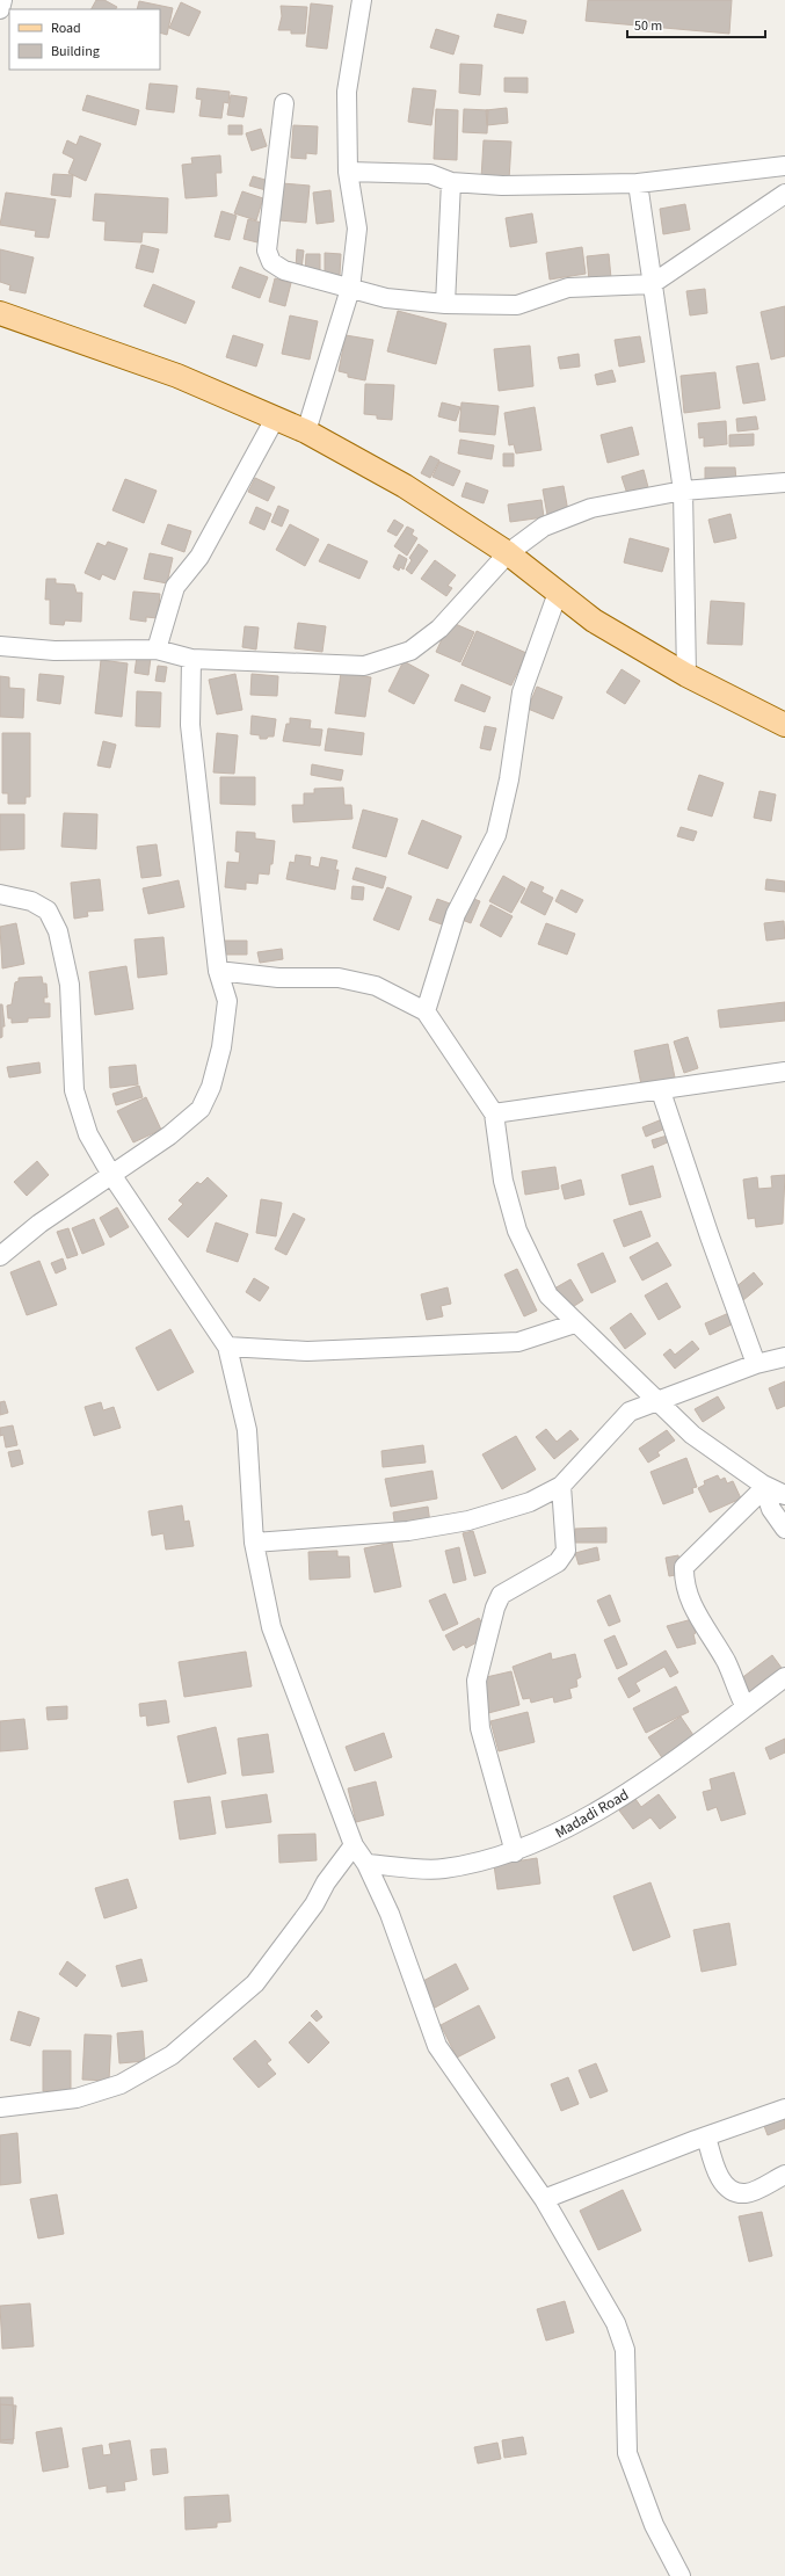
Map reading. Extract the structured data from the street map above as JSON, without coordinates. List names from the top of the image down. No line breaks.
{"streets":{"street":["Madadi Road"]},"legend":["Road","Building"],"scale_bar":"50 m"}
